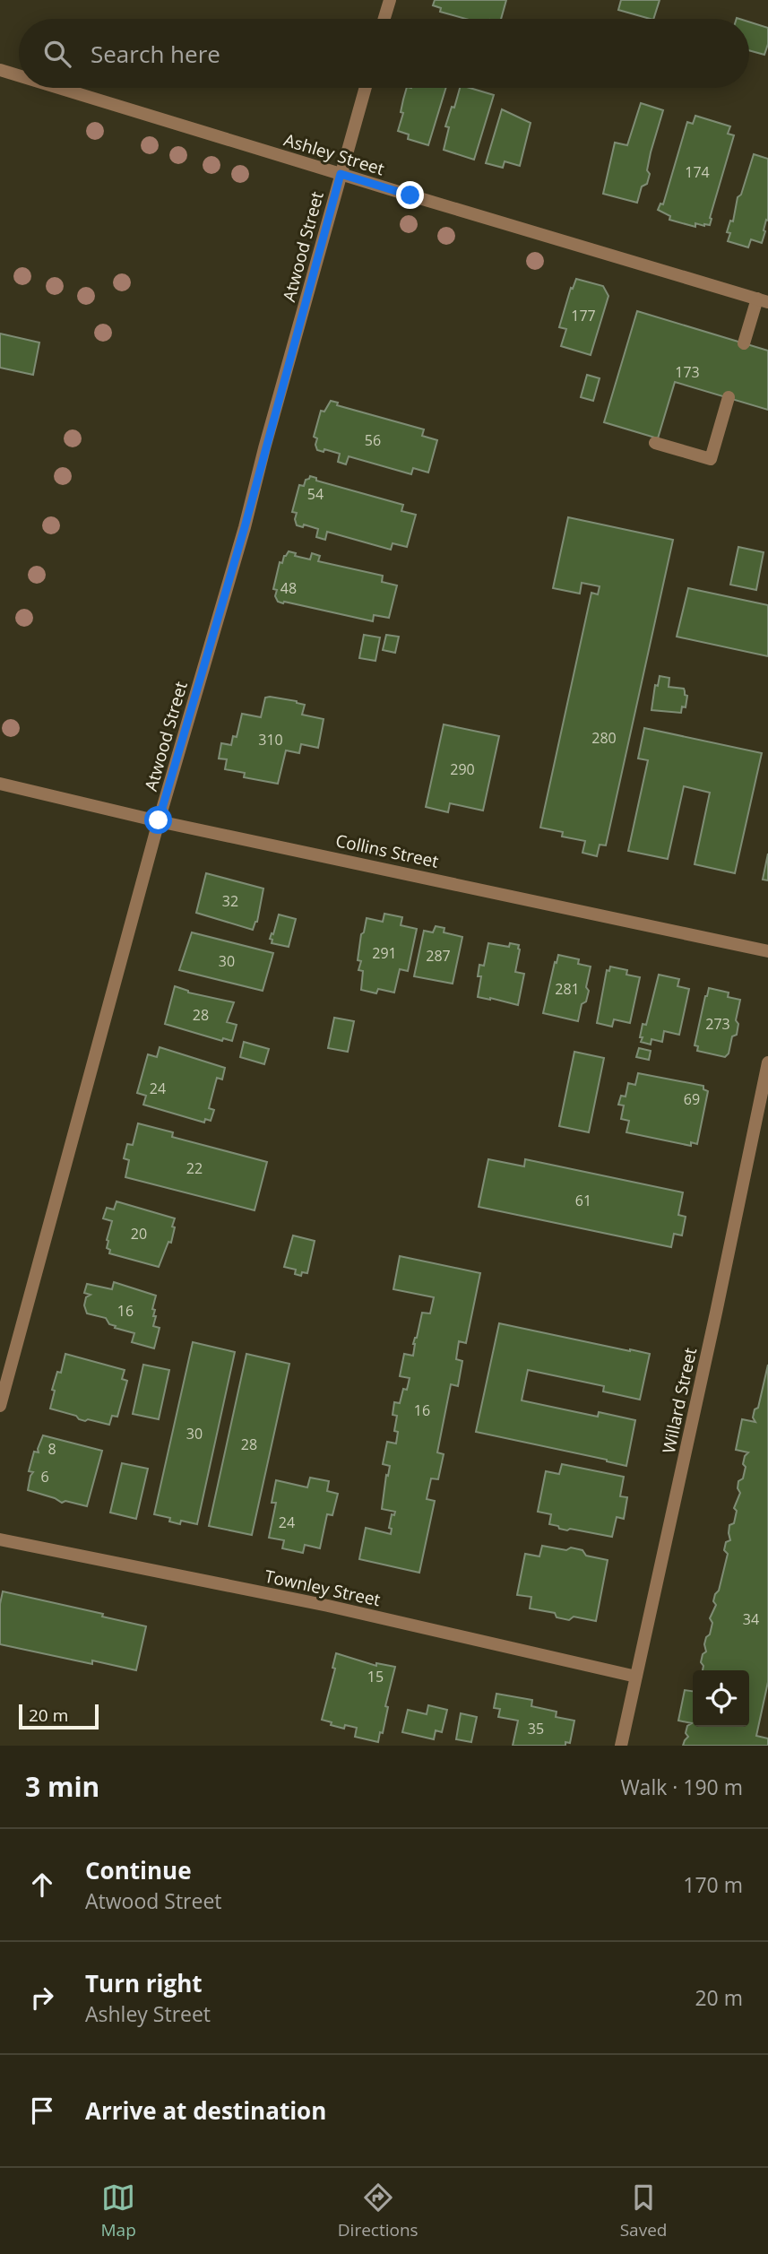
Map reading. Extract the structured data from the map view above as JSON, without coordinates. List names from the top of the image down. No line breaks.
{"streets":{"street":["Ashley Street","Atwood Street","Collins Street","Willard Street","Townley Street"]},"crossings":[["Ashley Street","Atwood Street"],["Atwood Street","Collins Street"],["Willard Street","Townley Street"]],"house_numbers":["174","177","173","56","54","48","280","310","290","32","291","287","30","281","28","273","24","69","22","61","20","16","16","30","28","8","6","24","34","15","35"],"scale_bar":"20 m","page":{"search":"Search here","scale":"20 m","heading":["3 min","Walk · 190 m"],"list":[["Continue","Atwood Street","170 m"],["Turn right","Ashley Street","20 m"],"Arrive at destination"],"nav":["Map","Directions","Saved"]}}
